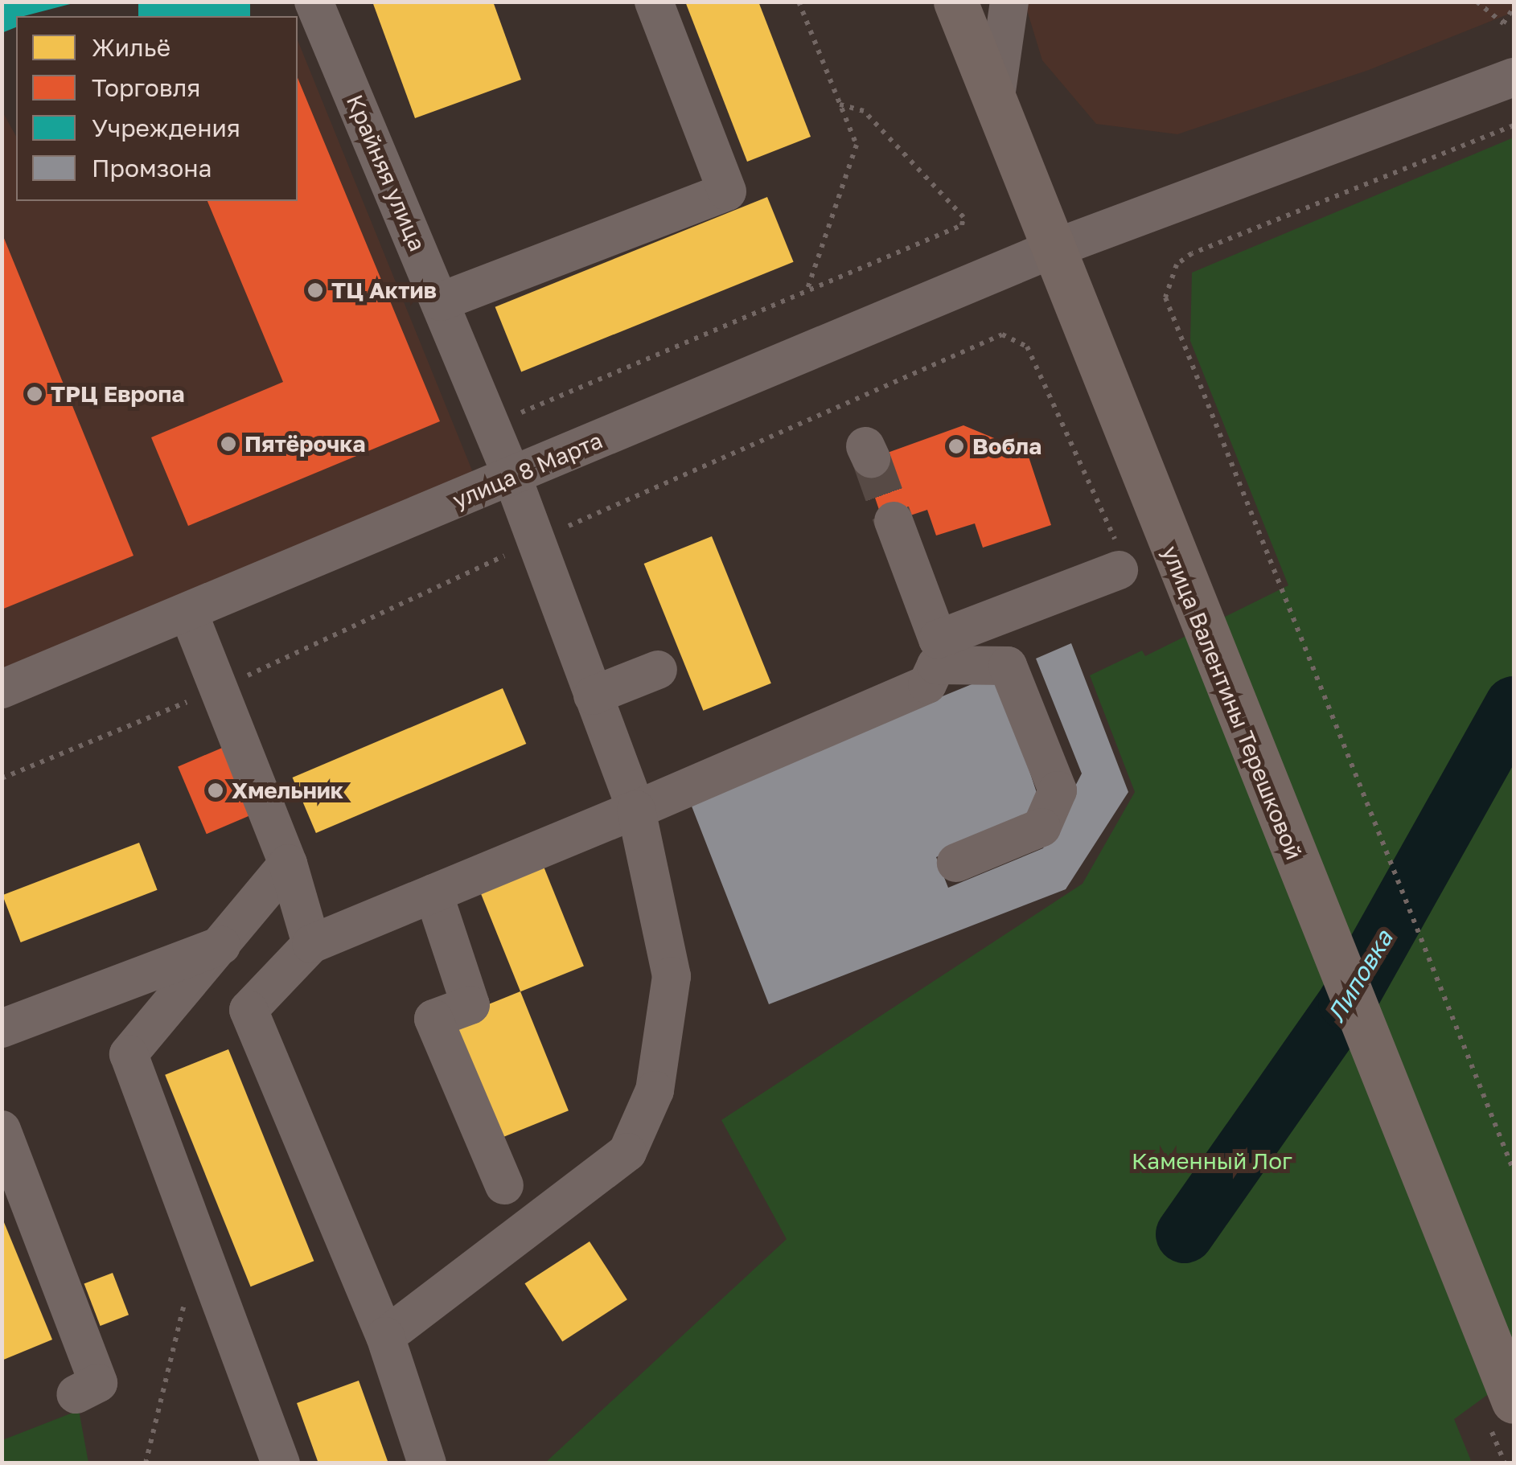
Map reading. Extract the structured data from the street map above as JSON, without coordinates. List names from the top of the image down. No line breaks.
{"streets":{"main road":["улица Валентины Терешковой"],"street":["Крайняя улица","улица 8 Марта"]},"crossings":[["Крайняя улица","улица 8 Марта"],["улица 8 Марта","улица Валентины Терешковой"]],"water":["Липовка"],"parks":["Каменный Лог"],"places":["ТЦ Актив","ТРЦ Европа","Пятёрочка","Вобла","Хмельник"],"legend":["Жильё","Торговля","Учреждения","Промзона"]}
